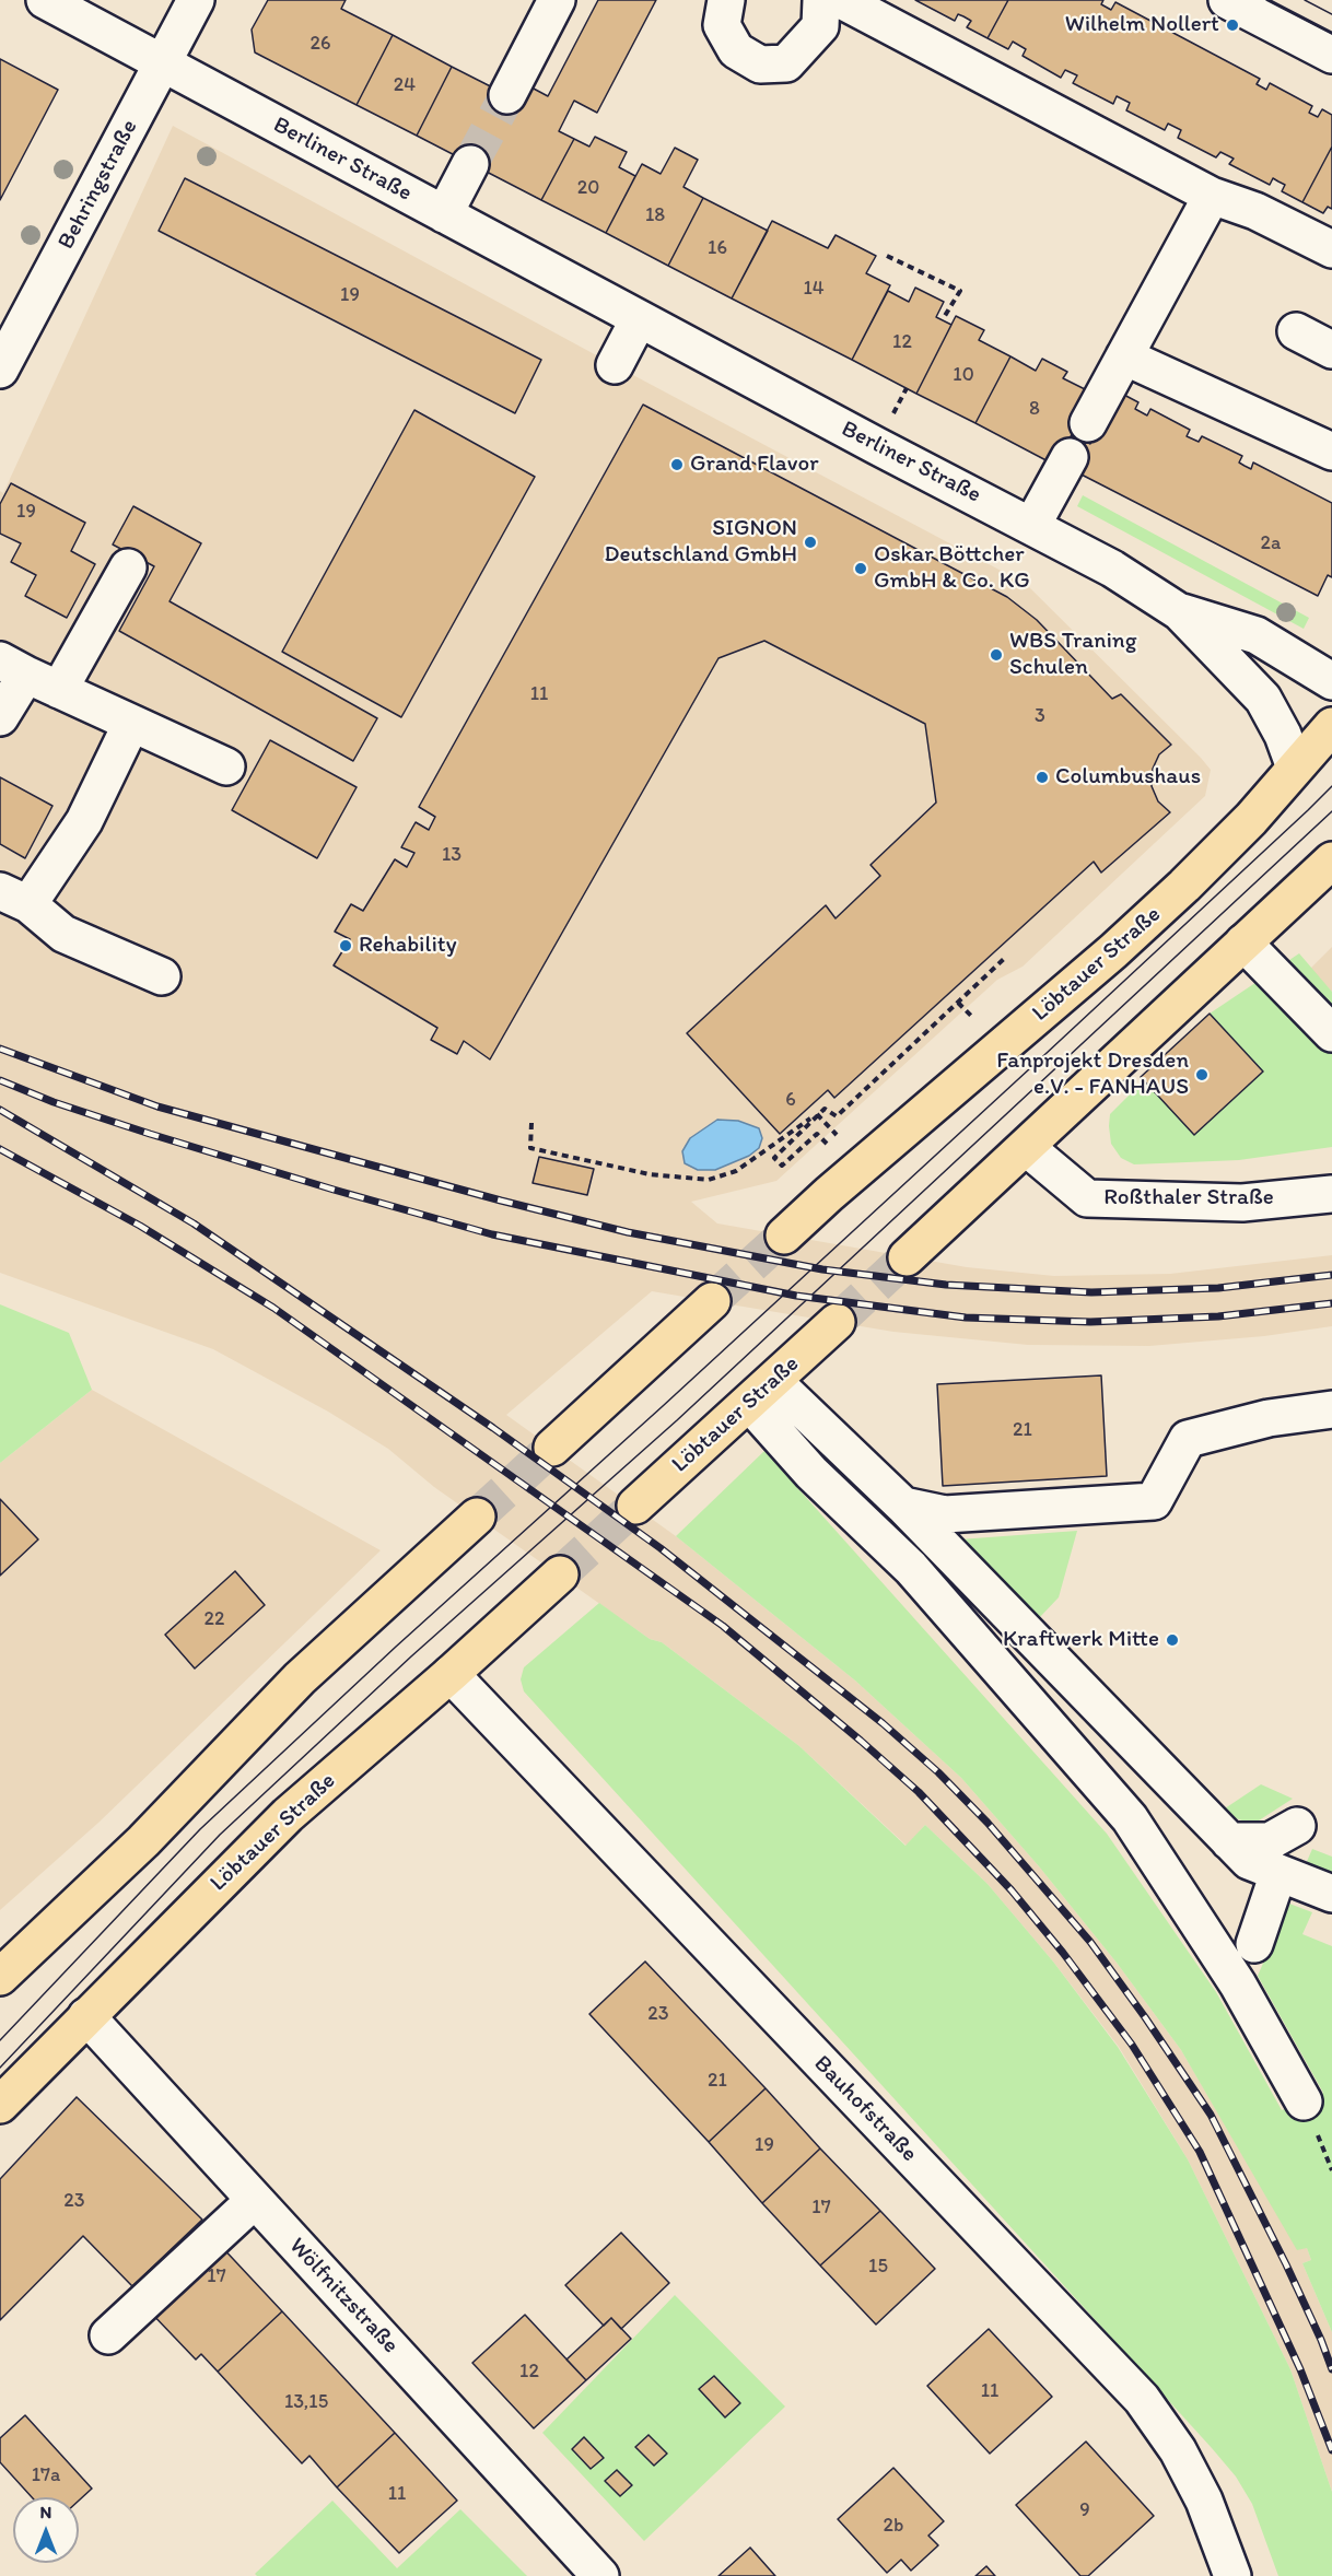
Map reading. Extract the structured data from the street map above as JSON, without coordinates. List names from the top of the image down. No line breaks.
{"streets":{"main road":["Löbtauer Straße"],"street":["Berliner Straße","Behringstraße","Roßthaler Straße","Bauhofstraße","Wölfnitzstraße"]},"crossings":[["Berliner Straße","Behringstraße"],["Berliner Straße","Löbtauer Straße"],["Löbtauer Straße","Bauhofstraße"],["Löbtauer Straße","Wölfnitzstraße"]],"places":["Wilhelm Nollert","Grand Flavor","SIGNON Deutschland GmbH","Oskar Böttcher GmbH & Co. KG","WBS Traning Schulen","Columbushaus","Rehability","Fanprojekt Dresden e.V. - FANHAUS","Kraftwerk Mitte"],"house_numbers":["26","24","20","18","16","14","19","12","10","8","19","2a","11","3","13","6","21","22","23","21","19","23","17","15","17","12","11","13,15","17a","11","9","2b"],"north":"top"}
